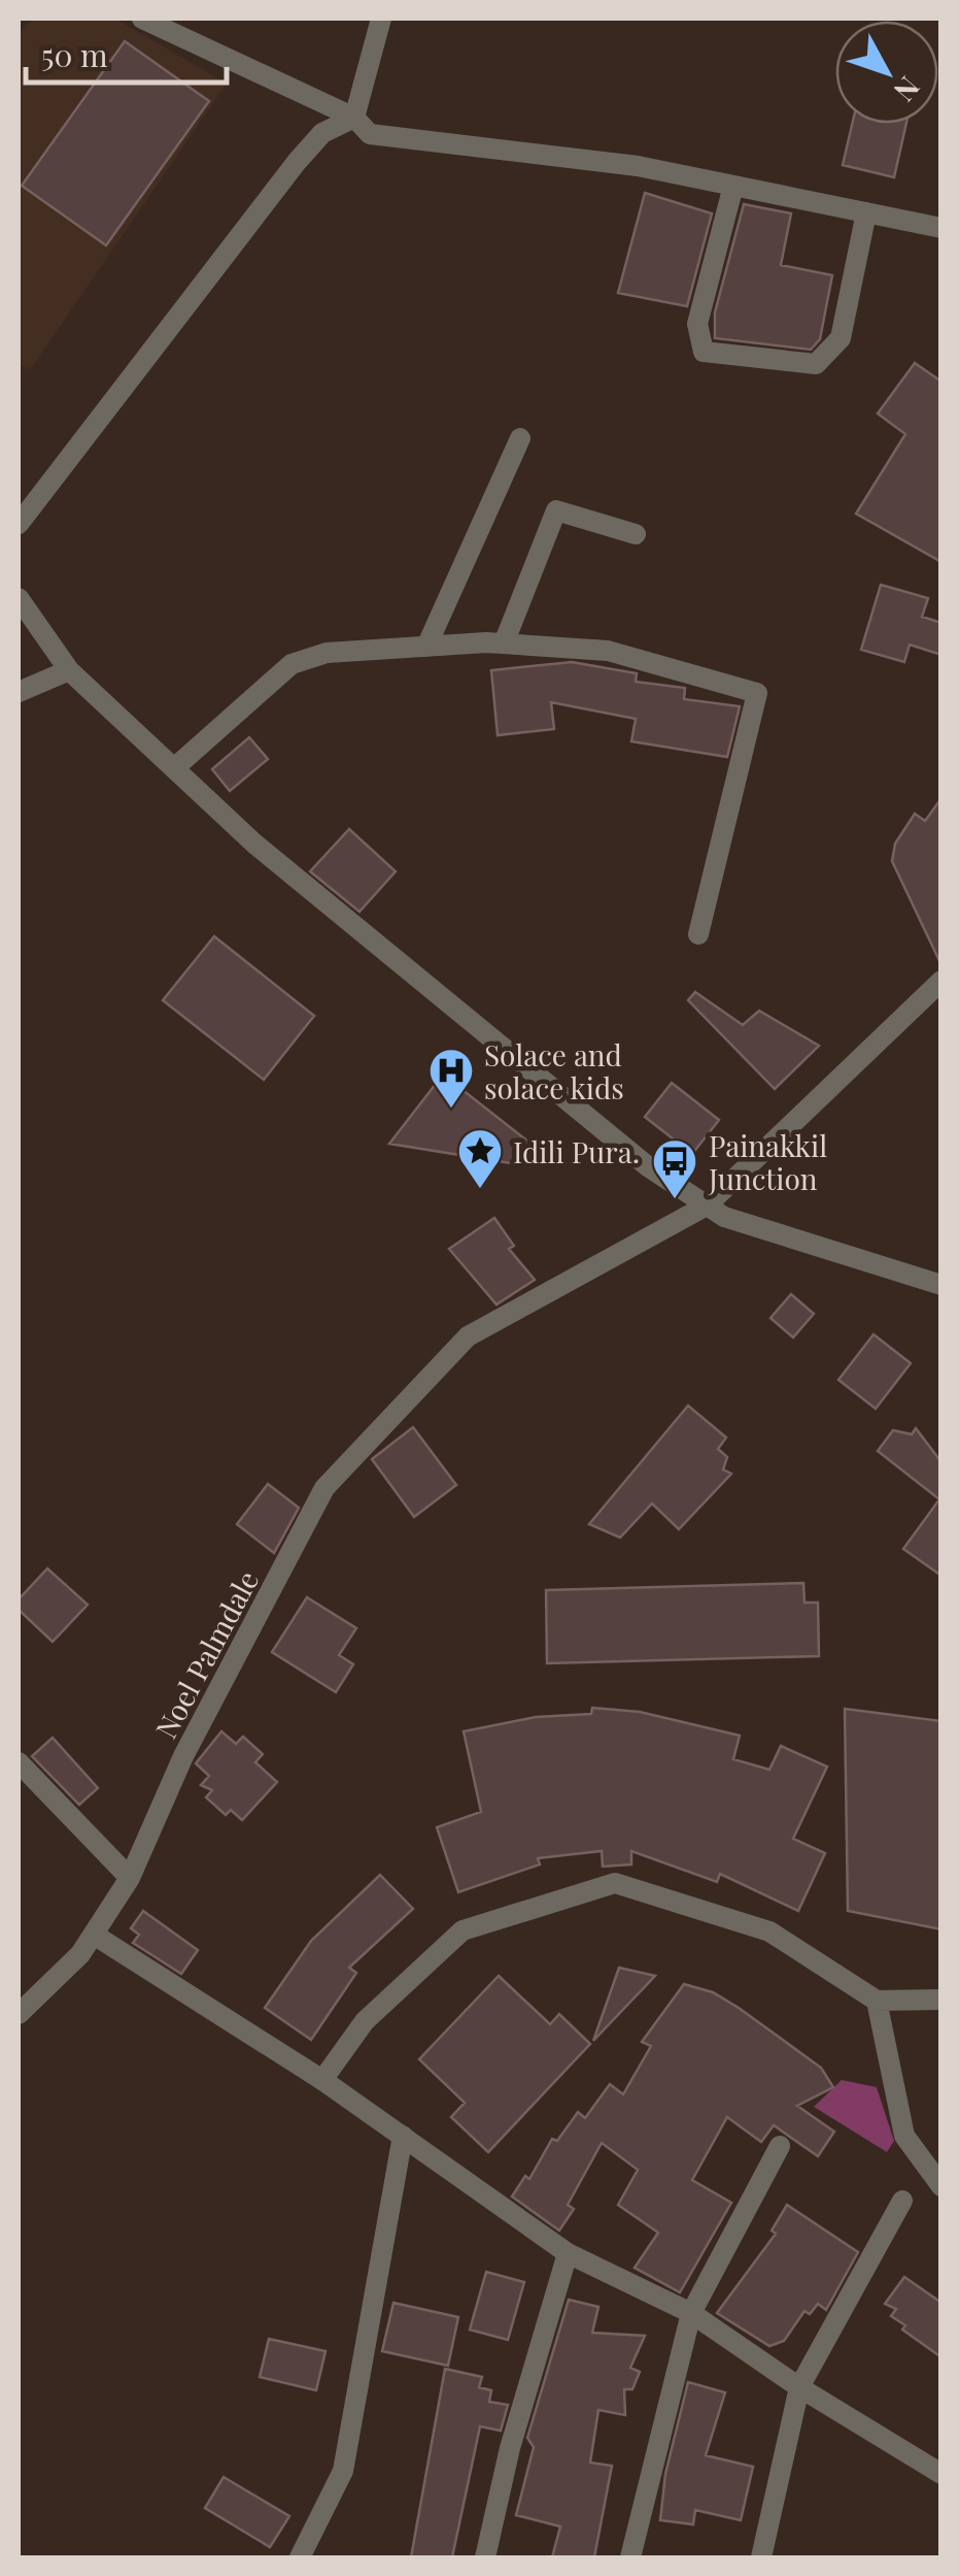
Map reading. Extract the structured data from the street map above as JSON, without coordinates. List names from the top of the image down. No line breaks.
{"streets":{"street":["Noel Palmdale"]},"places":{"hospital":["Solace and solace kids"],"place":["Idili Pura."],"bus stop":["Painakkil Junction"]},"scale_bar":"50 m","north":"bottom right"}
